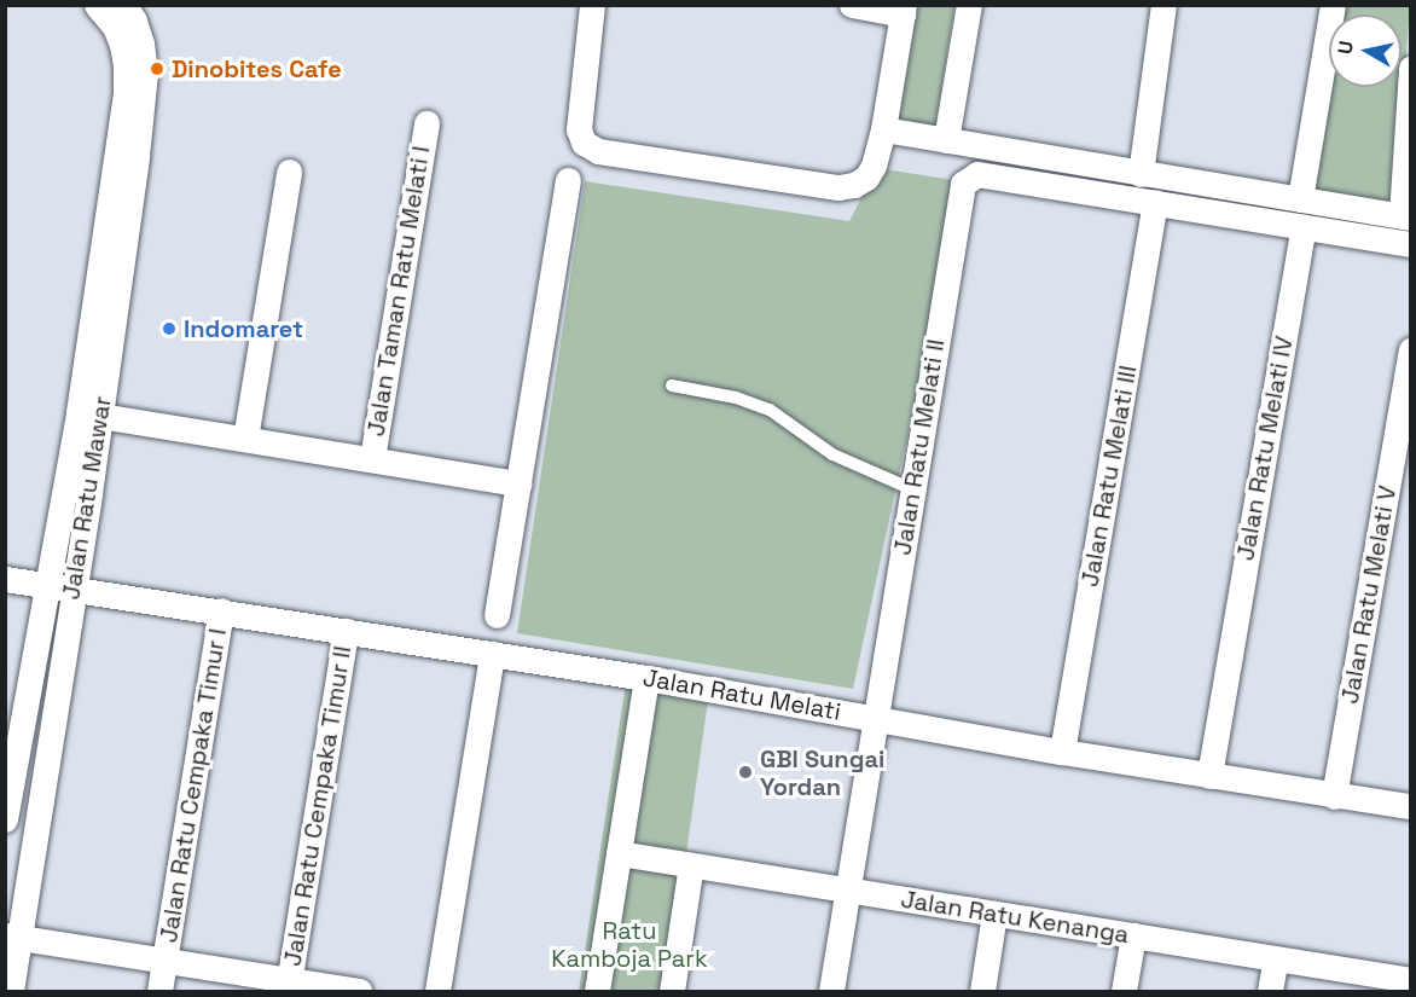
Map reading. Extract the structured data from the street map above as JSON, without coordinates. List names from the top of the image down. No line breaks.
{"streets":{"street":["Jalan Taman Ratu Melati I","Jalan Ratu Melati II","Jalan Ratu Melati IV","Jalan Ratu Melati III","Jalan Ratu Mawar","Jalan Ratu Melati V","Jalan Ratu Melati","Jalan Ratu Cempaka Timur I","Jalan Ratu Cempaka Timur II","Jalan Ratu Kenanga"]},"crossings":[["Jalan Taman Ratu Melati I","Jalan Ratu Mawar"],["Jalan Ratu Melati II","Jalan Ratu Melati III"],["Jalan Ratu Melati II","Jalan Ratu Melati"],["Jalan Ratu Melati II","Jalan Ratu Kenanga"],["Jalan Ratu Melati IV","Jalan Ratu Melati"],["Jalan Ratu Melati III","Jalan Ratu Melati"],["Jalan Ratu Mawar","Jalan Ratu Melati"],["Jalan Ratu Melati V","Jalan Ratu Melati"],["Jalan Ratu Melati","Jalan Ratu Cempaka Timur I"],["Jalan Ratu Melati","Jalan Ratu Cempaka Timur II"]],"parks":["Ratu Kamboja Park"],"places":["Dinobites Cafe","Indomaret","GBI Sungai Yordan"],"north":"left"}
